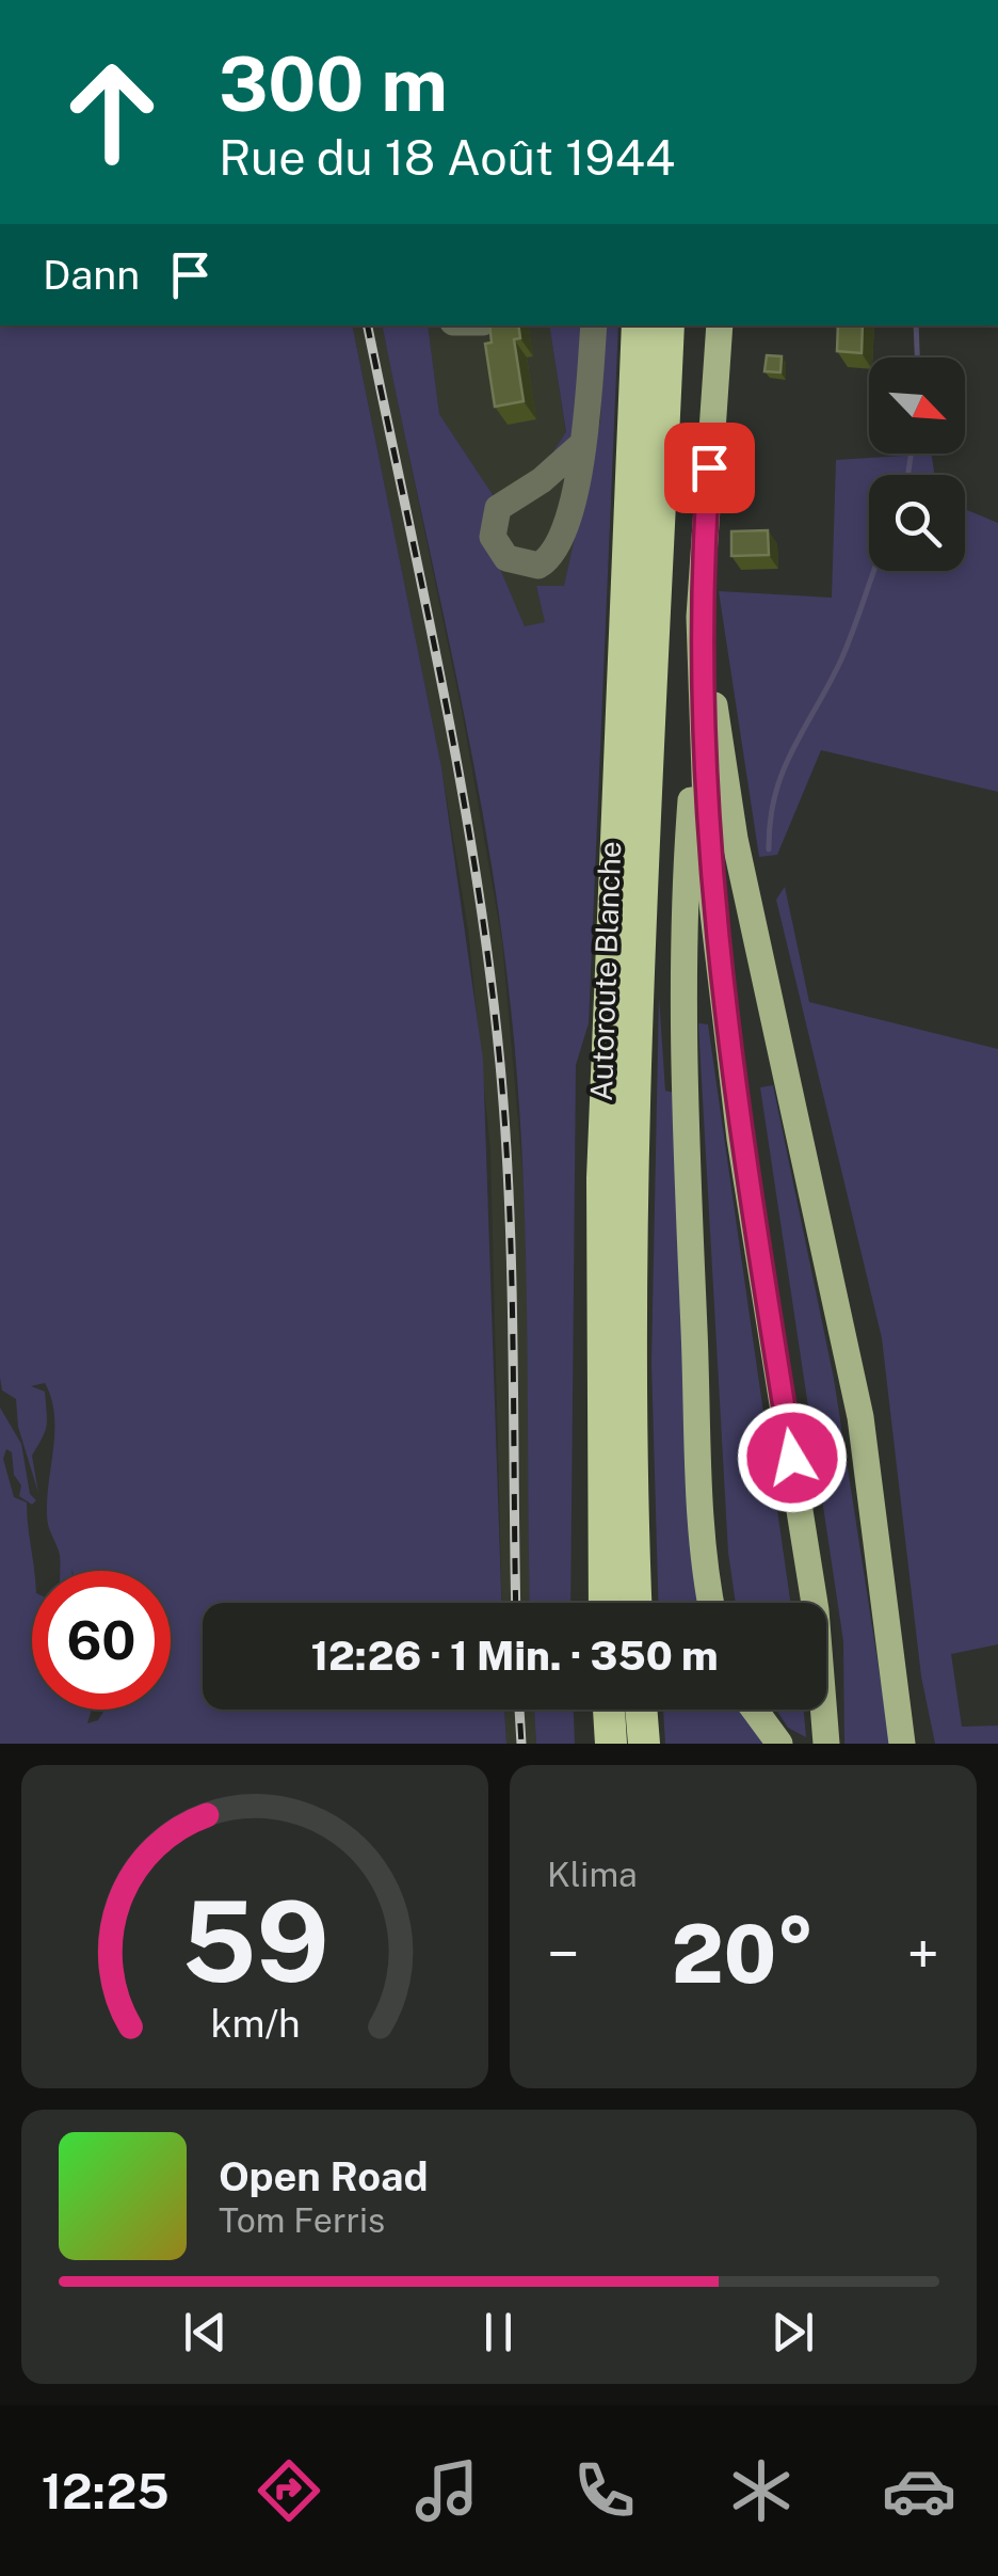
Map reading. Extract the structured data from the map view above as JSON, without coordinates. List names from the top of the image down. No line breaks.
{"streets":{"highway":["Autoroute Blanche"]},"north":"bottom right","page":{"turn":["300 m","Rue du 18 Août 1944"],"then":"Dann","limit":"60","trip":"12:26 · 1 Min. · 350 m","tile":"Klima","heat":["−","20°","+"],"song":["Open Road","Tom Ferris"],"tabs":"12:25","gauge":["59","km/h"]}}
